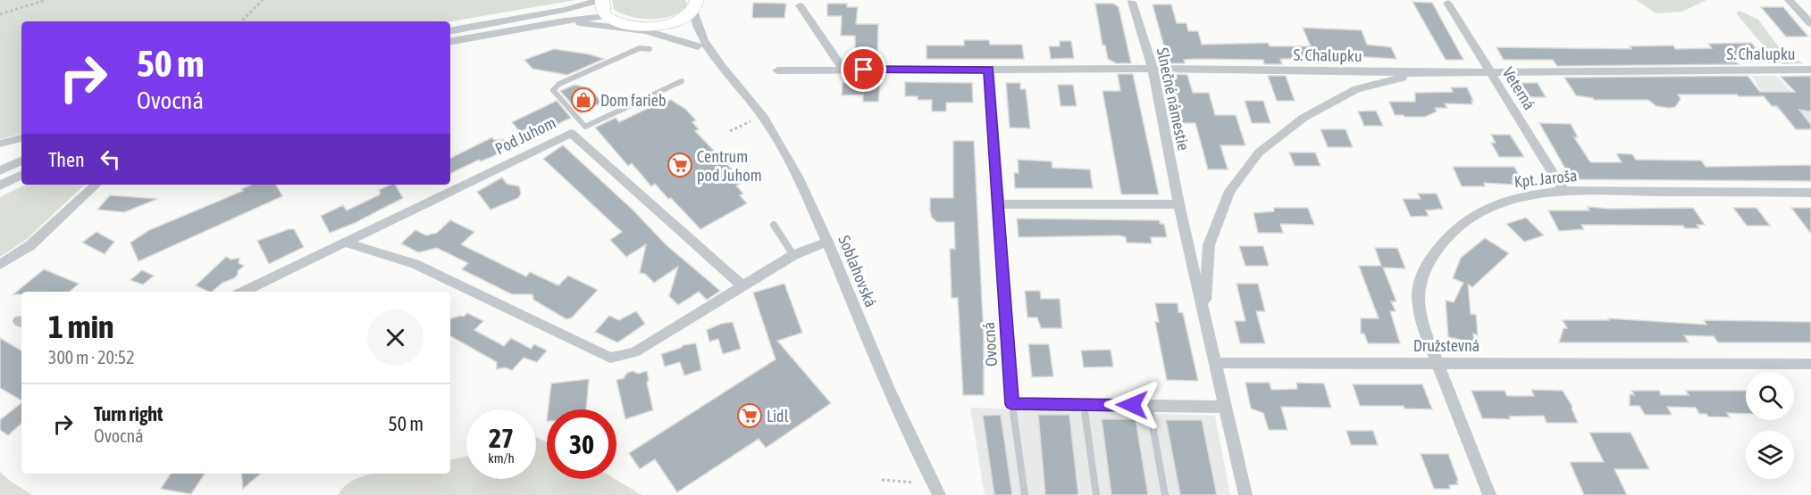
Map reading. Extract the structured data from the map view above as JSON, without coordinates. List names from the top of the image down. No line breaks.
{"streets":{"street":["S. Chalupku","Veterná","Slnečné námestie","Pod Juhom","Kpt. Jaroša","Soblahovská","Ovocná","Družstevná"]},"crossings":[["S. Chalupku","Veterná"],["S. Chalupku","Slnečné námestie"],["S. Chalupku","Ovocná"],["Veterná","Kpt. Jaroša"],["Slnečné námestie","Družstevná"],["Kpt. Jaroša","Družstevná"]],"places":{"shop":["Dom farieb"],"supermarket":["Centrum pod Juhom","Lidl"]},"page":{"turn":["50 m","Ovocná"],"then":"Then","heading":["1 min","300 m · 20:52"],"list":[{"name":"Turn right","note":"Ovocná","value":"50 m"}],"speed":"27 km/h","limit":"30"}}
